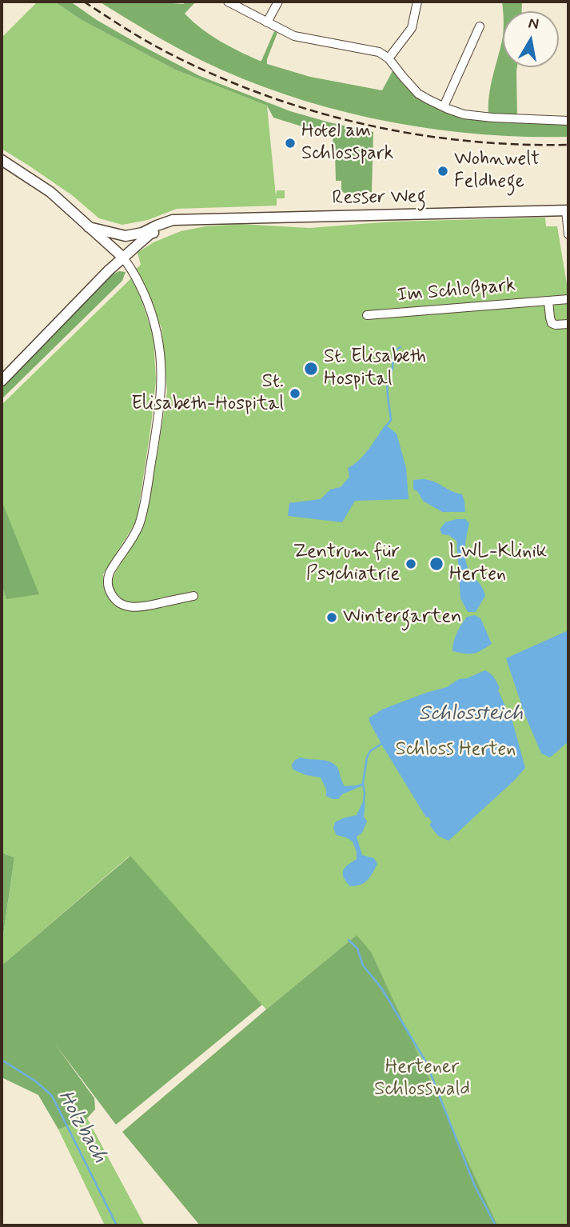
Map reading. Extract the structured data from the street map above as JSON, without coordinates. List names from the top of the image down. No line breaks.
{"streets":{"main road":["Resser Weg"],"street":["Im Schloßpark"]},"water":["Schlossteich","Holzbach"],"parks":["Schloss Herten","Hertener Schlosswald"],"places":["Hotel am Schlosspark","Wohnwelt Feldhege","St. Elisabeth Hospital","St. Elisabeth-Hospital","Zentrum für Psychiatrie","LWL-Klinik Herten","Wintergarten"],"north":"top"}
